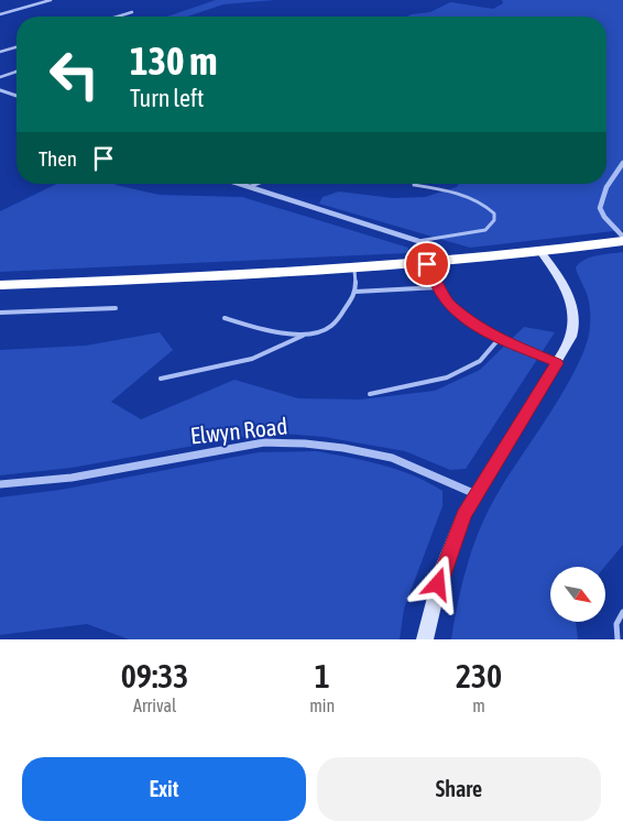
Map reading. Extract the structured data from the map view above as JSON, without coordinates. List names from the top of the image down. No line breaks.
{"streets":{"street":["Elwyn Road"]},"north":"bottom right","page":{"turn":["130 m","Turn left"],"then":"Then","eta":["09:33","Arrival","1","min","230","m"],"buttons":["Exit","Share"]}}
